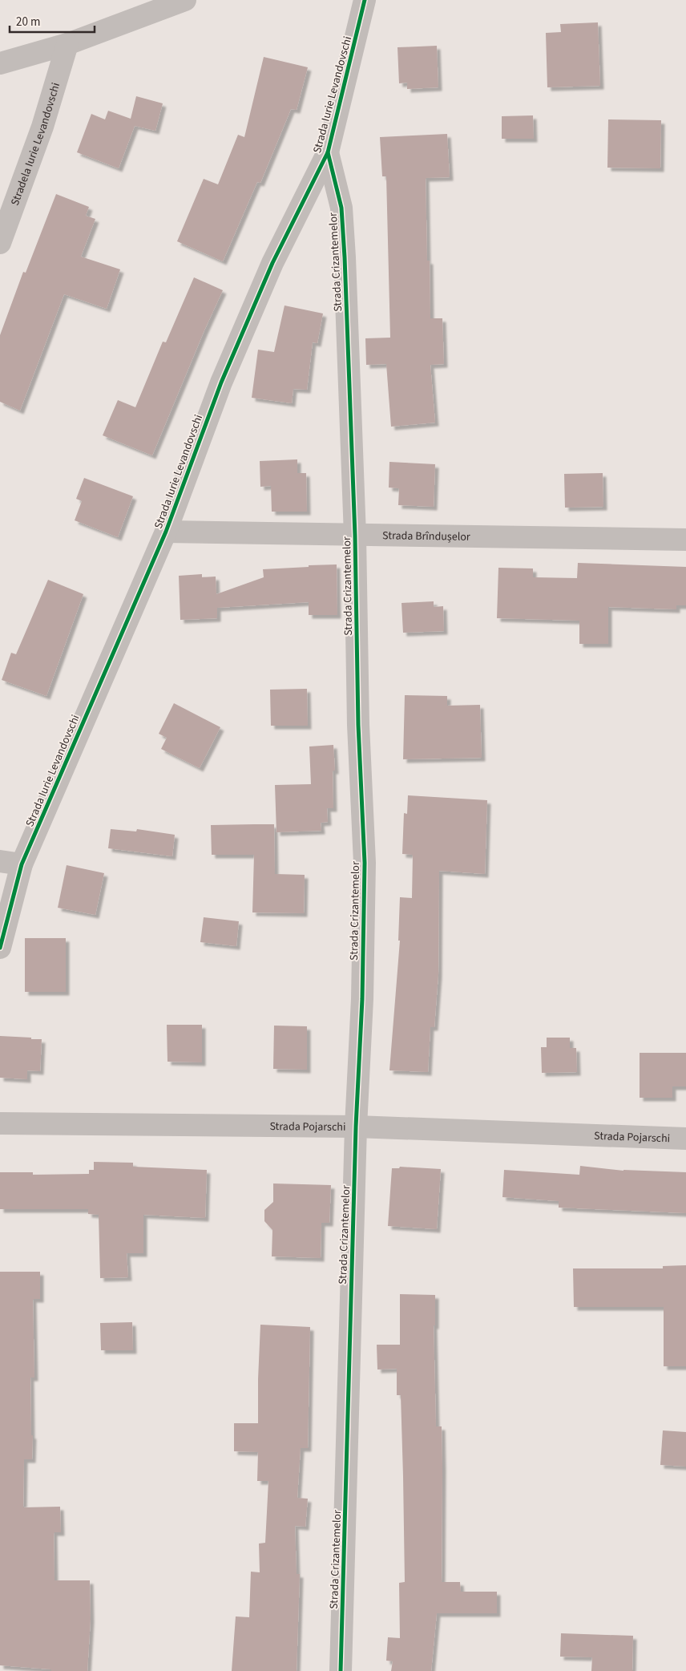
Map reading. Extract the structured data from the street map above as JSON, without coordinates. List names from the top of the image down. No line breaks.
{"streets":{"street":["Strada Iurie Levandovschi","Stradela Iurie Levandovschi","Strada Crizantemelor","Strada Brîndușelor","Strada Pojarschi"]},"crossings":[["Strada Iurie Levandovschi","Strada Crizantemelor"],["Strada Iurie Levandovschi","Strada Brîndușelor"],["Strada Crizantemelor","Strada Brîndușelor"],["Strada Crizantemelor","Strada Pojarschi"]],"scale_bar":"20 m"}
